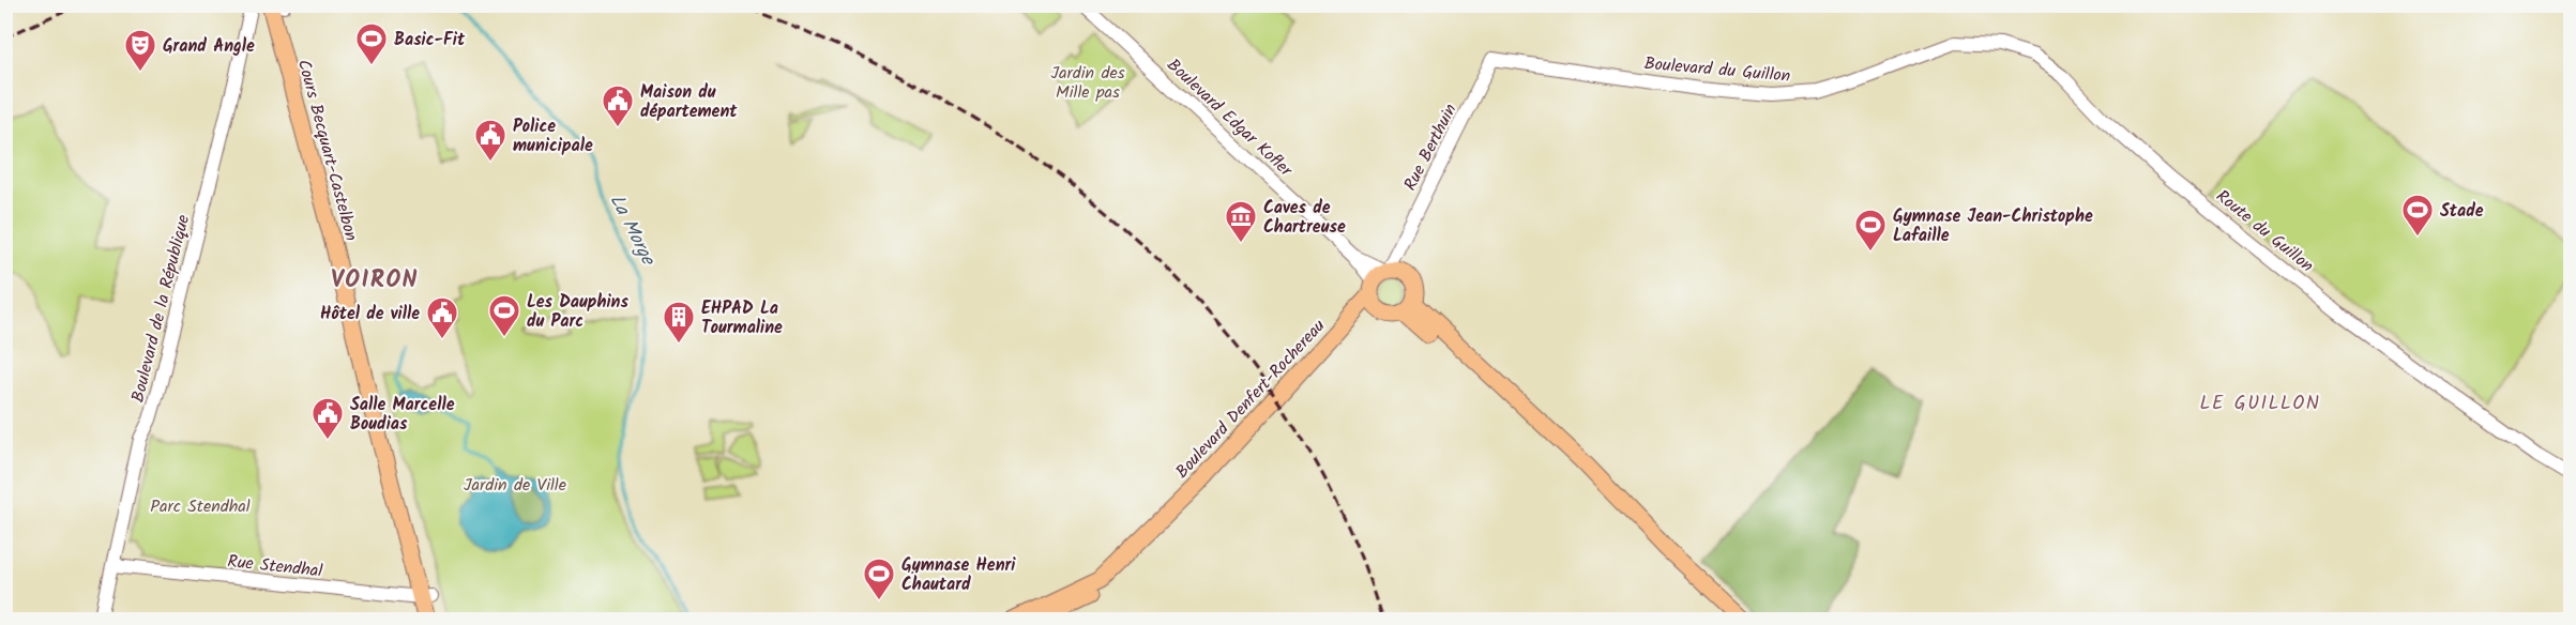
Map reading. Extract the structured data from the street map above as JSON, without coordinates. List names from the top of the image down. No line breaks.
{"streets":{"main road":["Cours Becquart-Castelbon","Boulevard Denfert-Rochereau"],"street":["Boulevard du Guillon","Boulevard Edgar Kofler","Rue Berthuin","Route du Guillon","Boulevard de la République","Rue Stendhal"]},"crossings":[["Boulevard du Guillon","Rue Berthuin"],["Boulevard du Guillon","Route du Guillon"],["Boulevard Edgar Kofler","Rue Berthuin"],["Boulevard Edgar Kofler","Boulevard Denfert-Rochereau"],["Rue Berthuin","Boulevard Denfert-Rochereau"],["Cours Becquart-Castelbon","Rue Stendhal"],["Boulevard de la République","Rue Stendhal"]],"districts":["VOIRON","LE GUILLON"],"water":["La Morge"],"parks":["Jardin des Mille pas","Jardin de Ville","Parc Stendhal"],"places":{"sports":["Basic-Fit","Stade","Gymnase Jean-Christophe Lafaille","Les Dauphins du Parc","Gymnase Henri Chautard"],"theatre":["Grand Angle"],"public building":["Maison du département","Police municipale","Hôtel de ville","Salle Marcelle Boudias"],"museum":["Caves de Chartreuse"],"building":["EHPAD La Tourmaline"]}}
